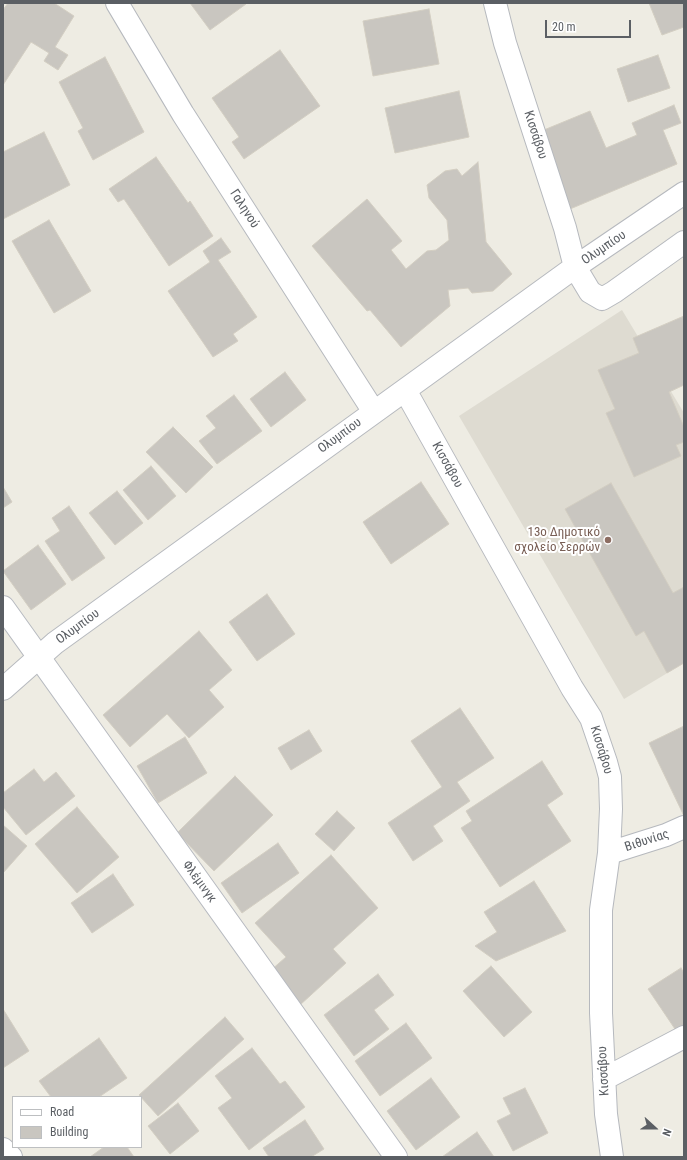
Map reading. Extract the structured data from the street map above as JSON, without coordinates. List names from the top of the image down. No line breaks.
{"streets":{"street":["Κισσάβου","Γαληνού","Ολυμπίου","Βιθυνίας","Φλέμινγκ"]},"crossings":[["Κισσάβου","Ολυμπίου"],["Κισσάβου","Βιθυνίας"],["Γαληνού","Ολυμπίου"],["Ολυμπίου","Φλέμινγκ"]],"places":["13ο Δημοτικό σχολείο Σερρών"],"legend":["Road","Building"],"scale_bar":"20 m","north":"right"}
